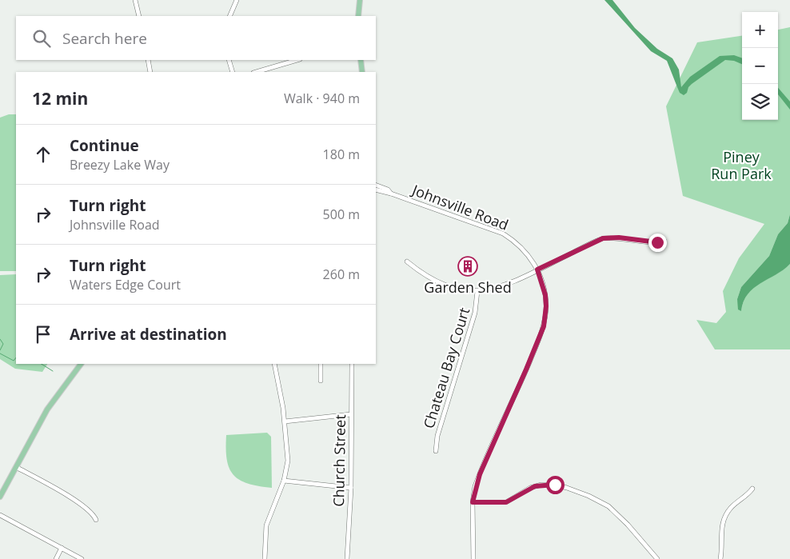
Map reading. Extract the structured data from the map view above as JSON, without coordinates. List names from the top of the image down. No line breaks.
{"streets":{"street":["Johnsville Road","Chateau Bay Court","Church Street"]},"parks":["Piney Run Park"],"places":{"building":["Garden Shed"]},"page":{"map_buttons":["+","−"],"search":"Search here","heading":["12 min","Walk · 940 m"],"list":[["Continue","Breezy Lake Way","180 m"],["Turn right","Johnsville Road","500 m"],["Turn right","Waters Edge Court","260 m"],"Arrive at destination"]}}
